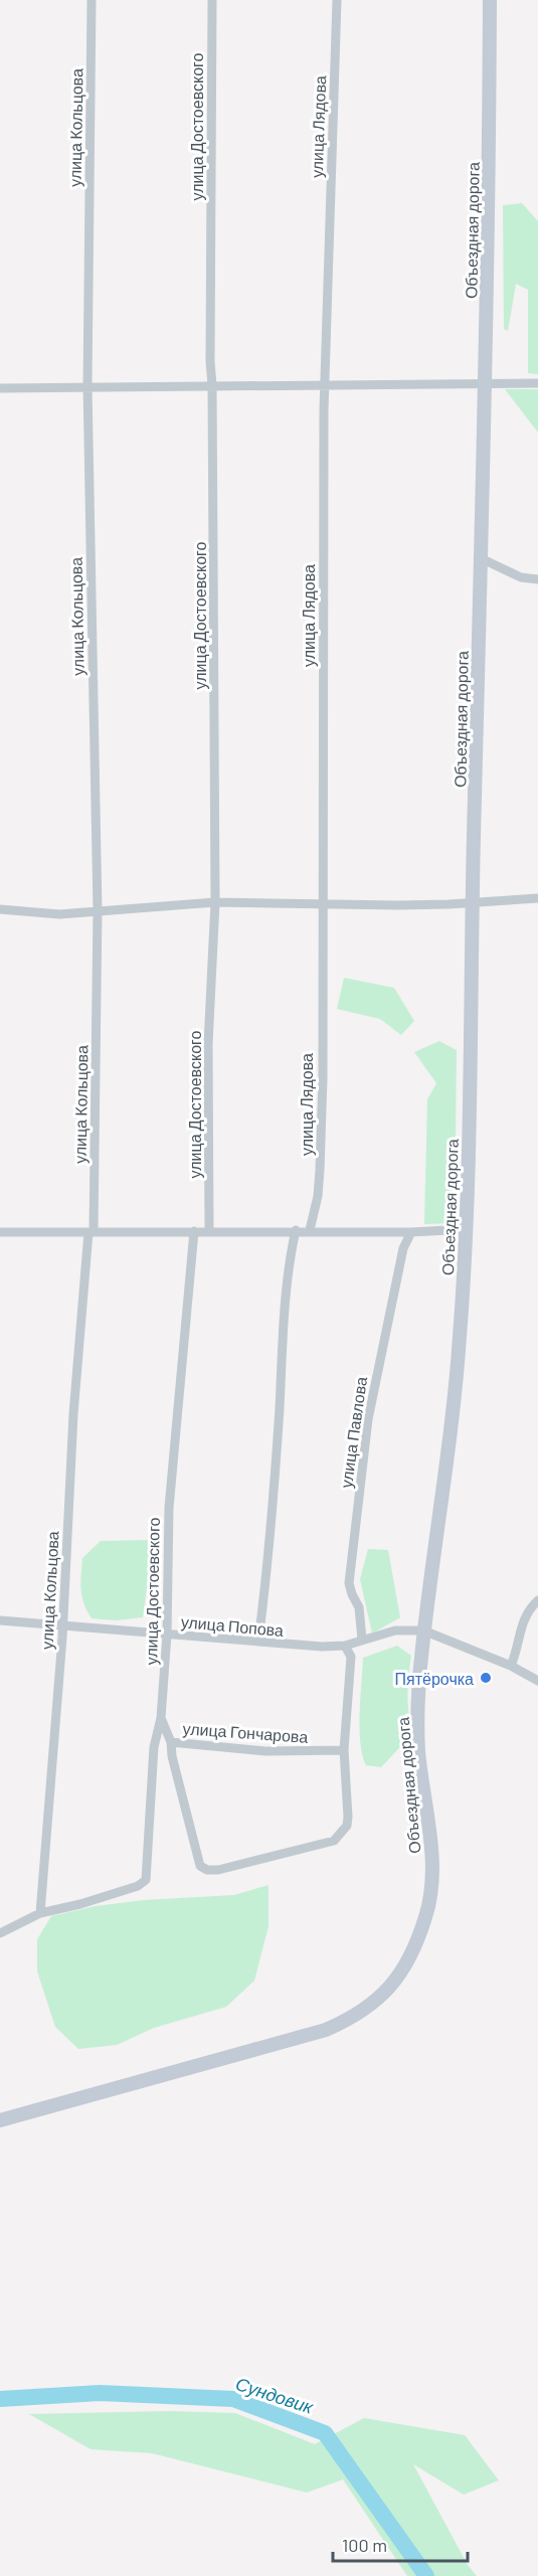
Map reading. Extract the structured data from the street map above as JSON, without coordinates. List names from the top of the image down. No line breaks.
{"streets":{"main road":["Объездная дорога"],"street":["улица Достоевского","улица Лядова","улица Кольцова","улица Павлова","улица Попова","улица Гончарова"]},"crossings":[["улица Достоевского","улица Кольцова"],["улица Достоевского","улица Попова"],["улица Достоевского","улица Гончарова"],["улица Кольцова","улица Попова"],["Объездная дорога","улица Попова"],["улица Павлова","улица Попова"]],"water":["Сундовик"],"places":["Пятёрочка"],"scale_bar":"100 m"}
